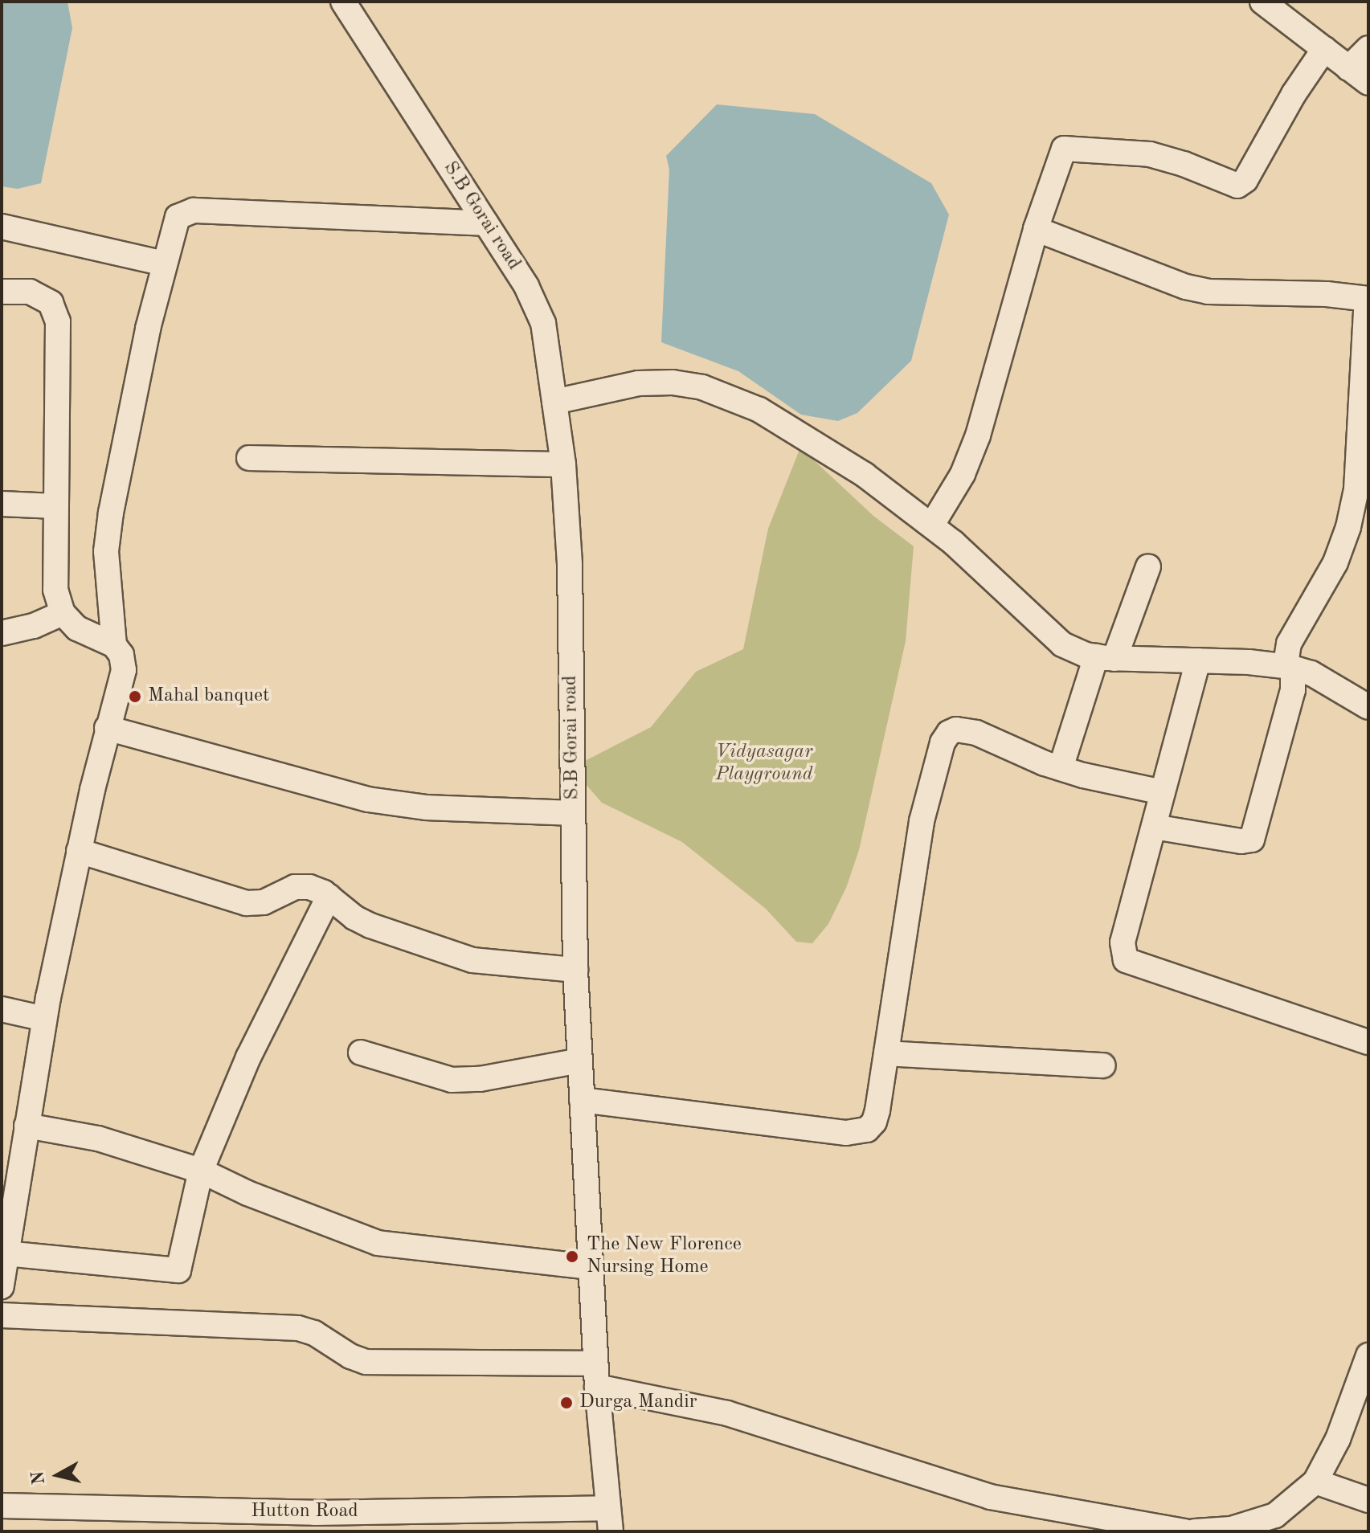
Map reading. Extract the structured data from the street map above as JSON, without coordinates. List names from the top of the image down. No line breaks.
{"streets":{"street":["S.B Gorai road","Hutton Road"]},"crossings":[["S.B Gorai road","Hutton Road"]],"parks":["Vidyasagar Playground"],"places":["Mahal banquet","The New Florence Nursing Home","Durga Mandir"],"north":"left"}
